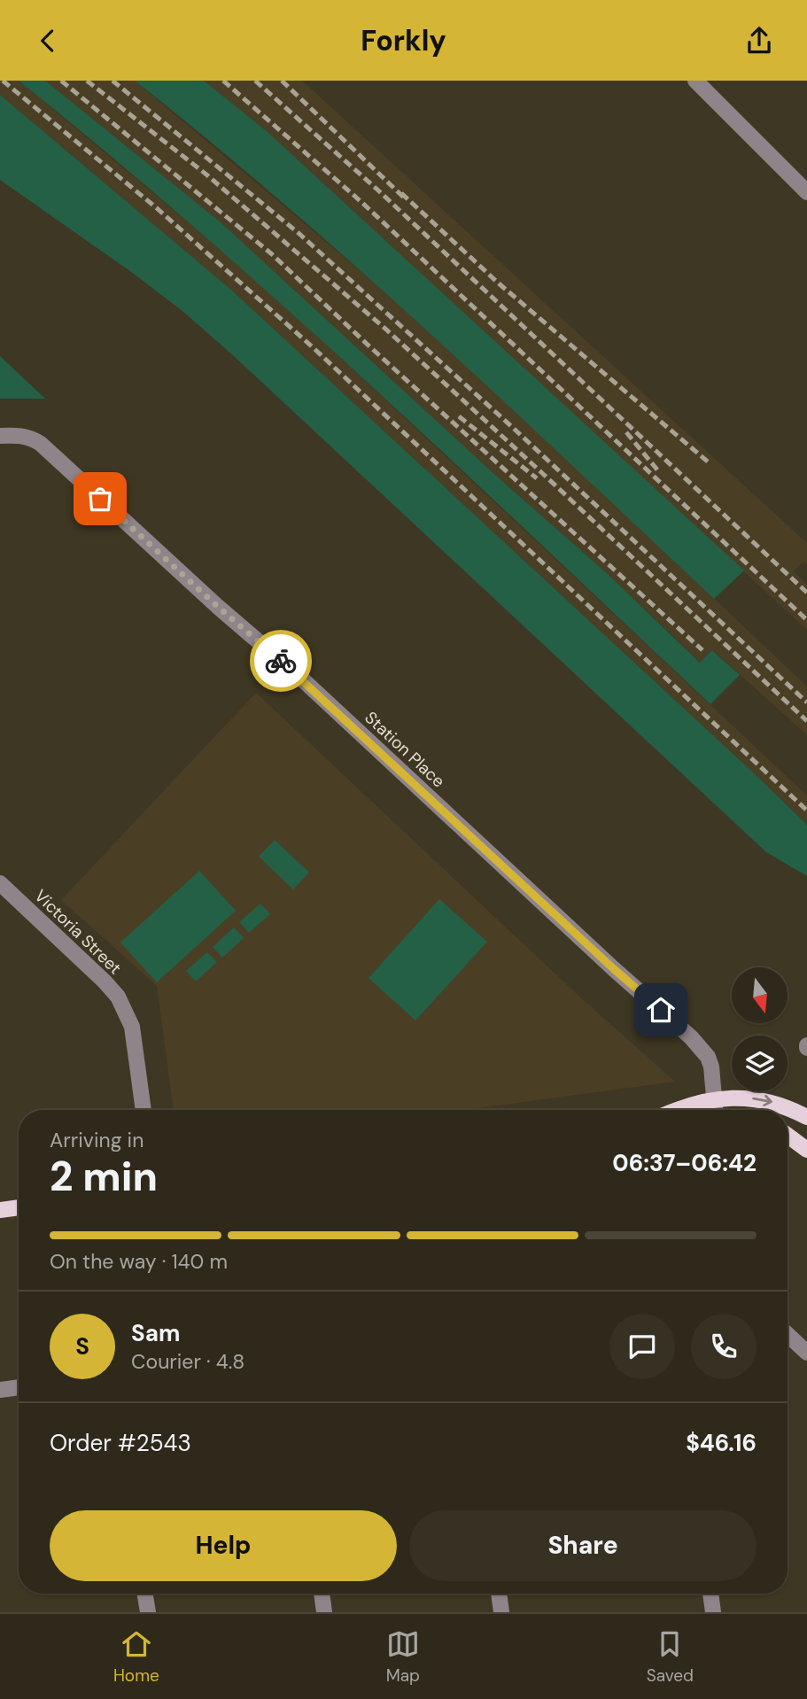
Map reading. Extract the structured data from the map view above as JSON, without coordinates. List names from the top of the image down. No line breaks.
{"streets":{"street":["Station Place","Victoria Street"]},"north":"bottom","page":{"header":"Forkly","heading":["2 min","Arriving in","06:37–06:42"],"panel":["Sam","Courier · 4.8","Order #2543","$46.16"],"bar":"On the way · 140 m","round":"S","buttons":["Help","Share"],"tabs":["Home","Map","Saved"]}}
